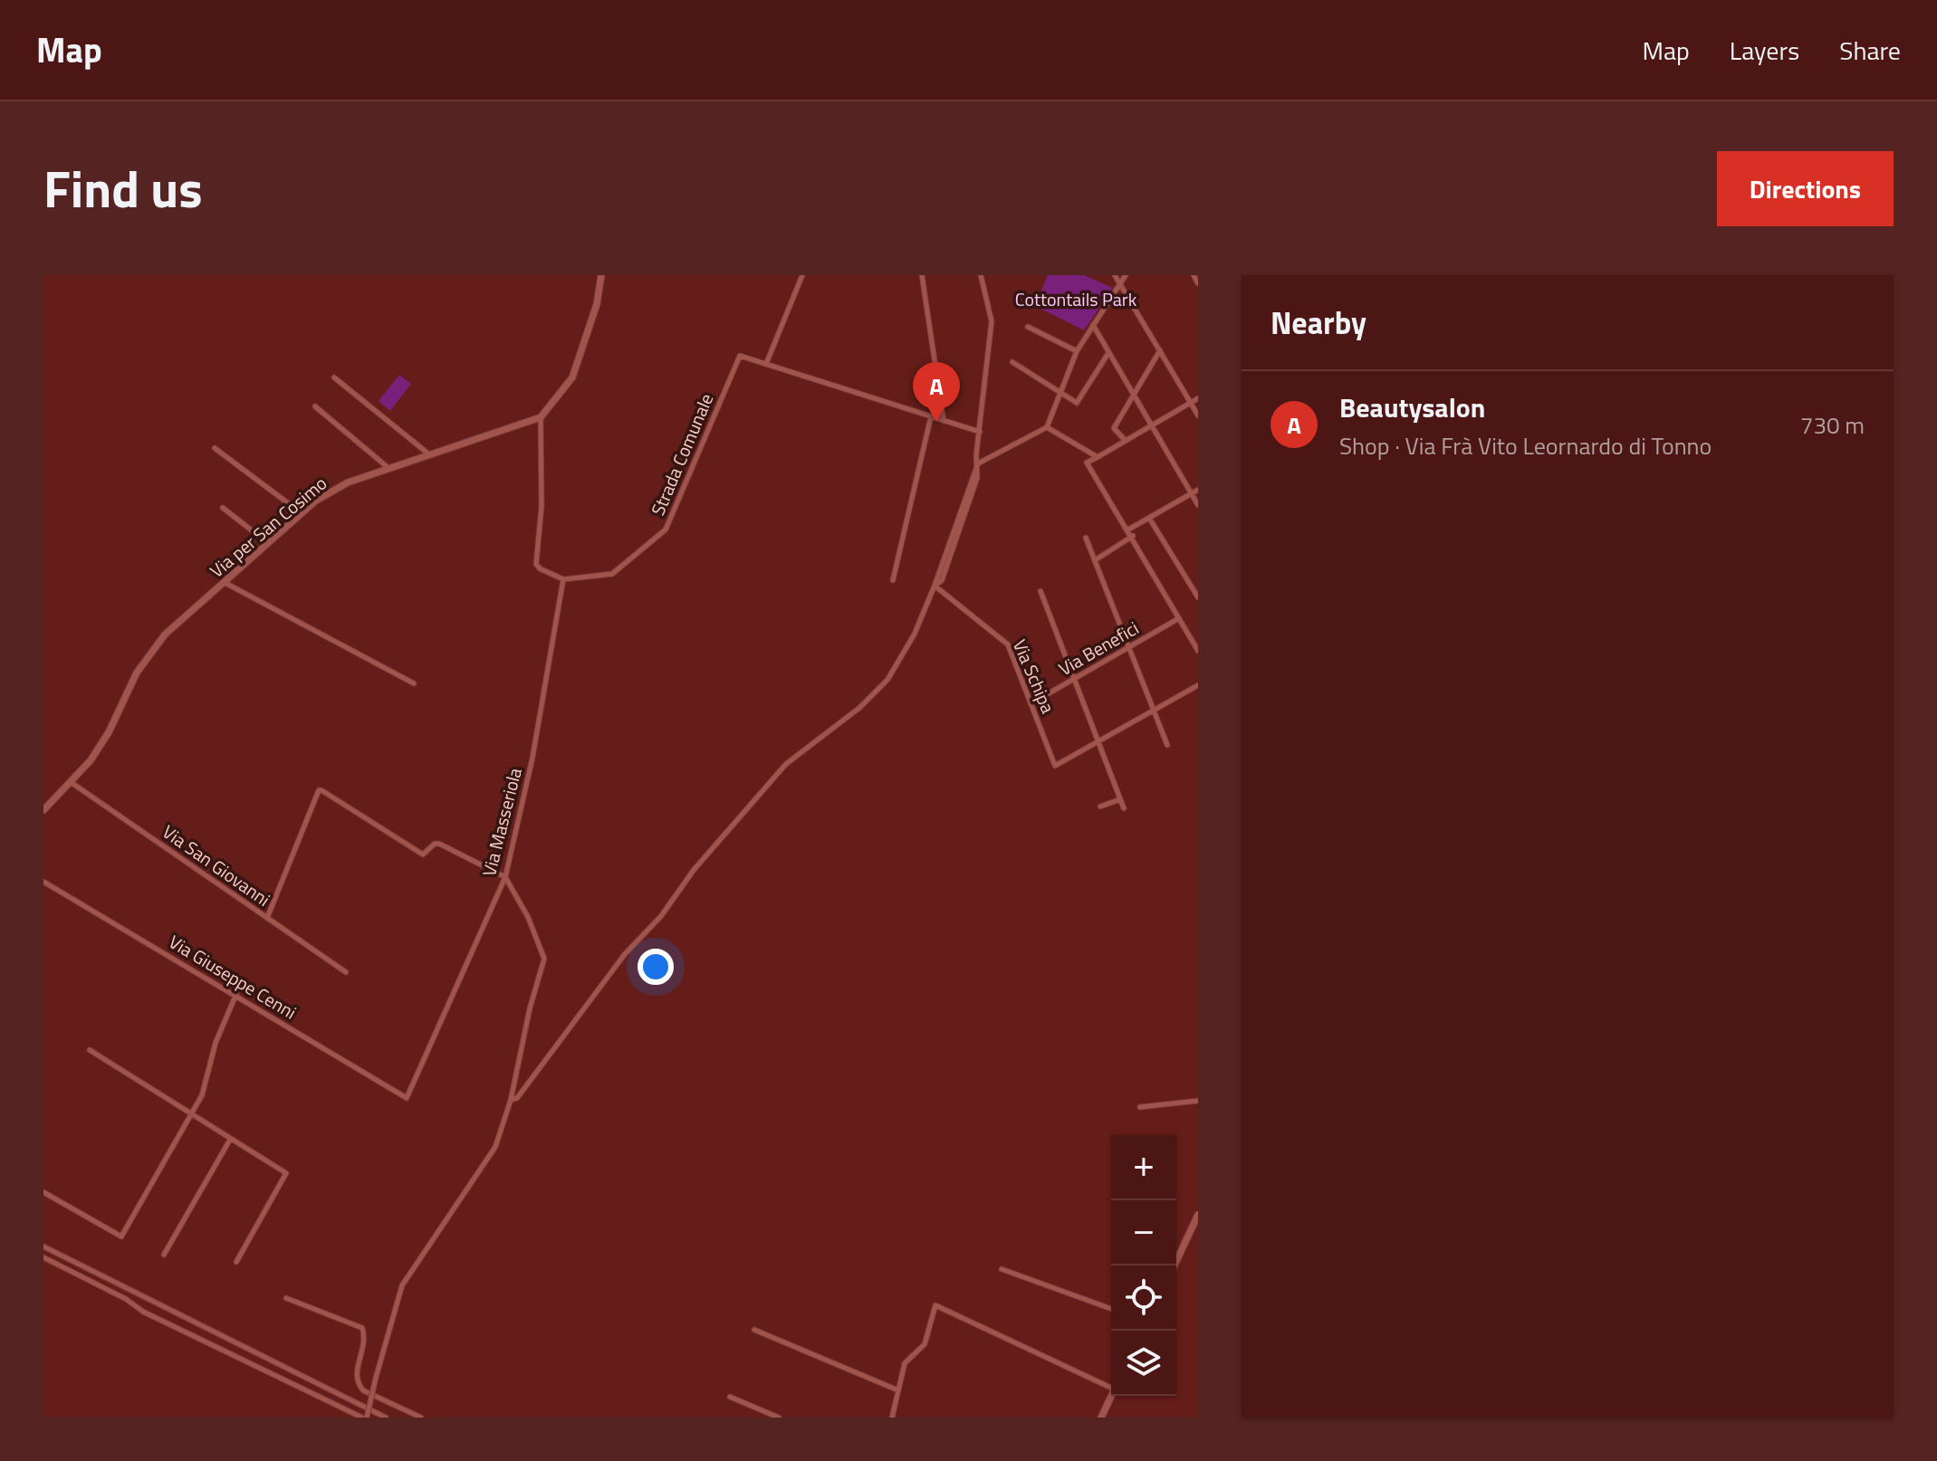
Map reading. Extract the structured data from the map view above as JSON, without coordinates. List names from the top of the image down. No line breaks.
{"streets":{"street":["Strada Comunale","Via per San Cosimo","Via Benefici","Via Schipa","Via Masseriola","Via San Giovanni","Via Giuseppe Cenni"]},"crossings":[["Strada Comunale","Via Masseriola"],["Via per San Cosimo","Via San Giovanni"],["Via Benefici","Via Schipa"],["Via Masseriola","Via Giuseppe Cenni"]],"parks":["Cottontails Park"],"page":{"header":"Map","nav":["Map","Layers","Share"],"title":"Find us","buttons":"Directions","heading":"Nearby","pins":"A","list":[{"mark":"A","name":"Beautysalon","note":"Shop · Via Frà Vito Leornardo di Tonno","value":"730 m"}],"map_buttons":["+","−"]}}
